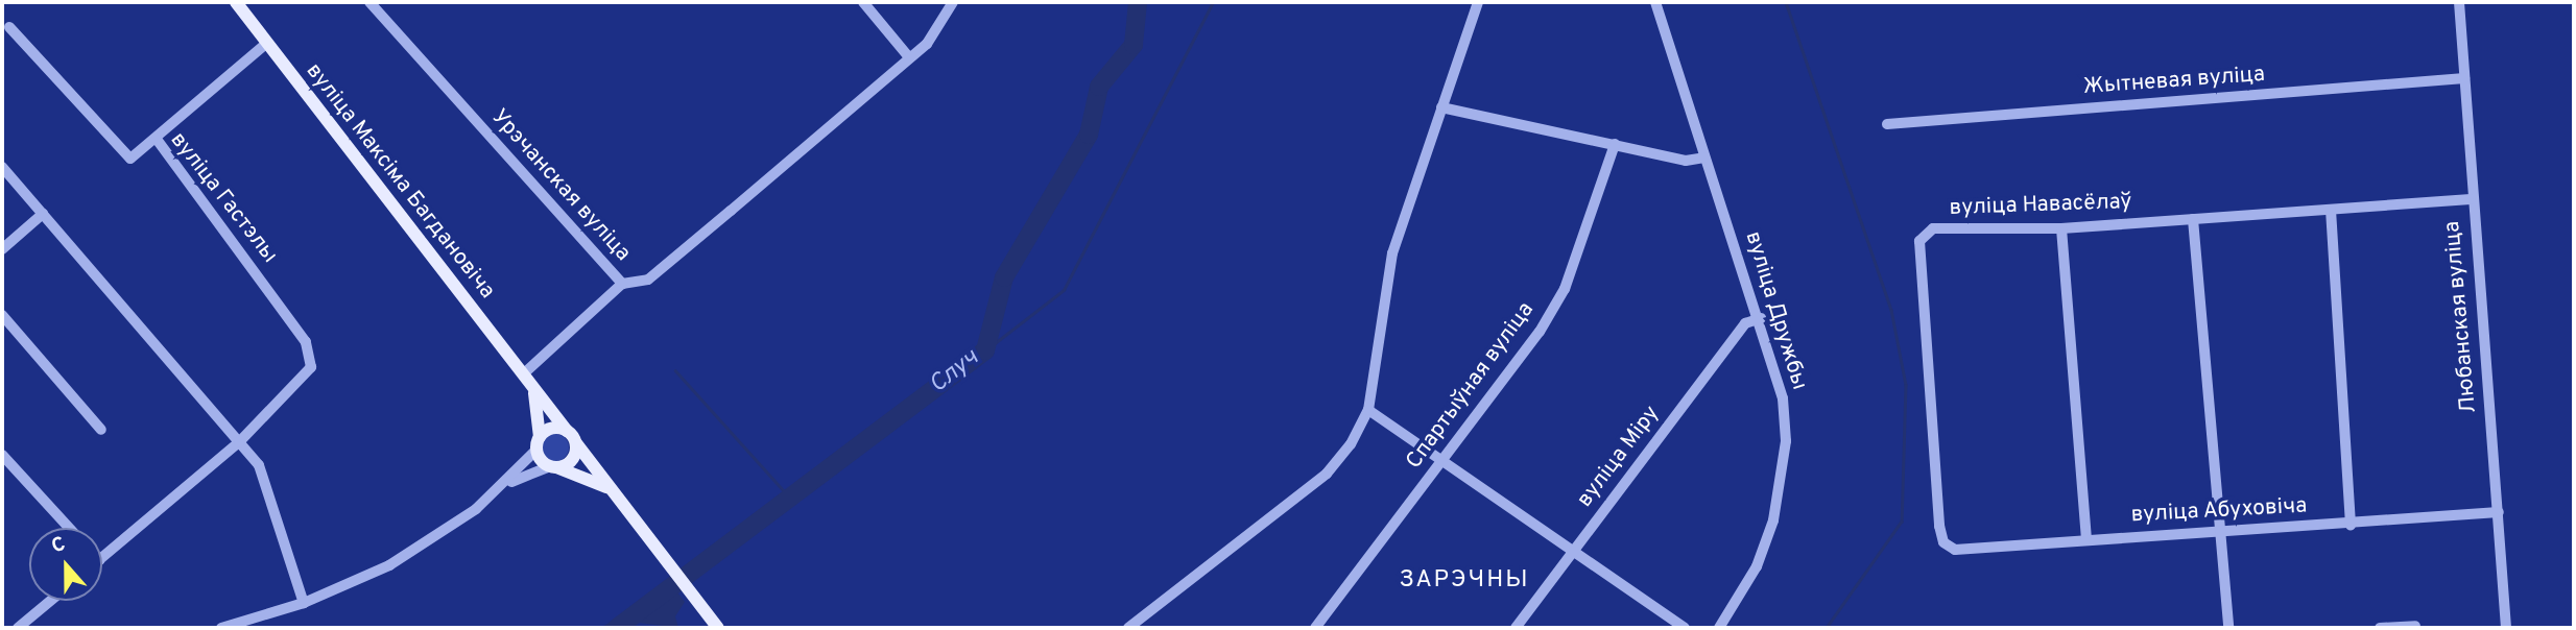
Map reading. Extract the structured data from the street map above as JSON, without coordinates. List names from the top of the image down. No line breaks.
{"streets":{"main road":["вуліца Максіма Багдановіча"],"street":["Жытневая вуліца","Урэчанская вуліца","вуліца Гастэлы","вуліца Навасёлаў","вуліца Дружбы","Любанская вуліца","Спартыўная вуліца","вуліца Міру","вуліца Абуховіча"]},"crossings":[["Жытневая вуліца","Любанская вуліца"],["вуліца Навасёлаў","Любанская вуліца"],["вуліца Навасёлаў","вуліца Абуховіча"],["вуліца Дружбы","вуліца Міру"],["Любанская вуліца","вуліца Абуховіча"]],"districts":["ЗАРЭЧНЫ"],"water":["Случ"],"north":"top"}
